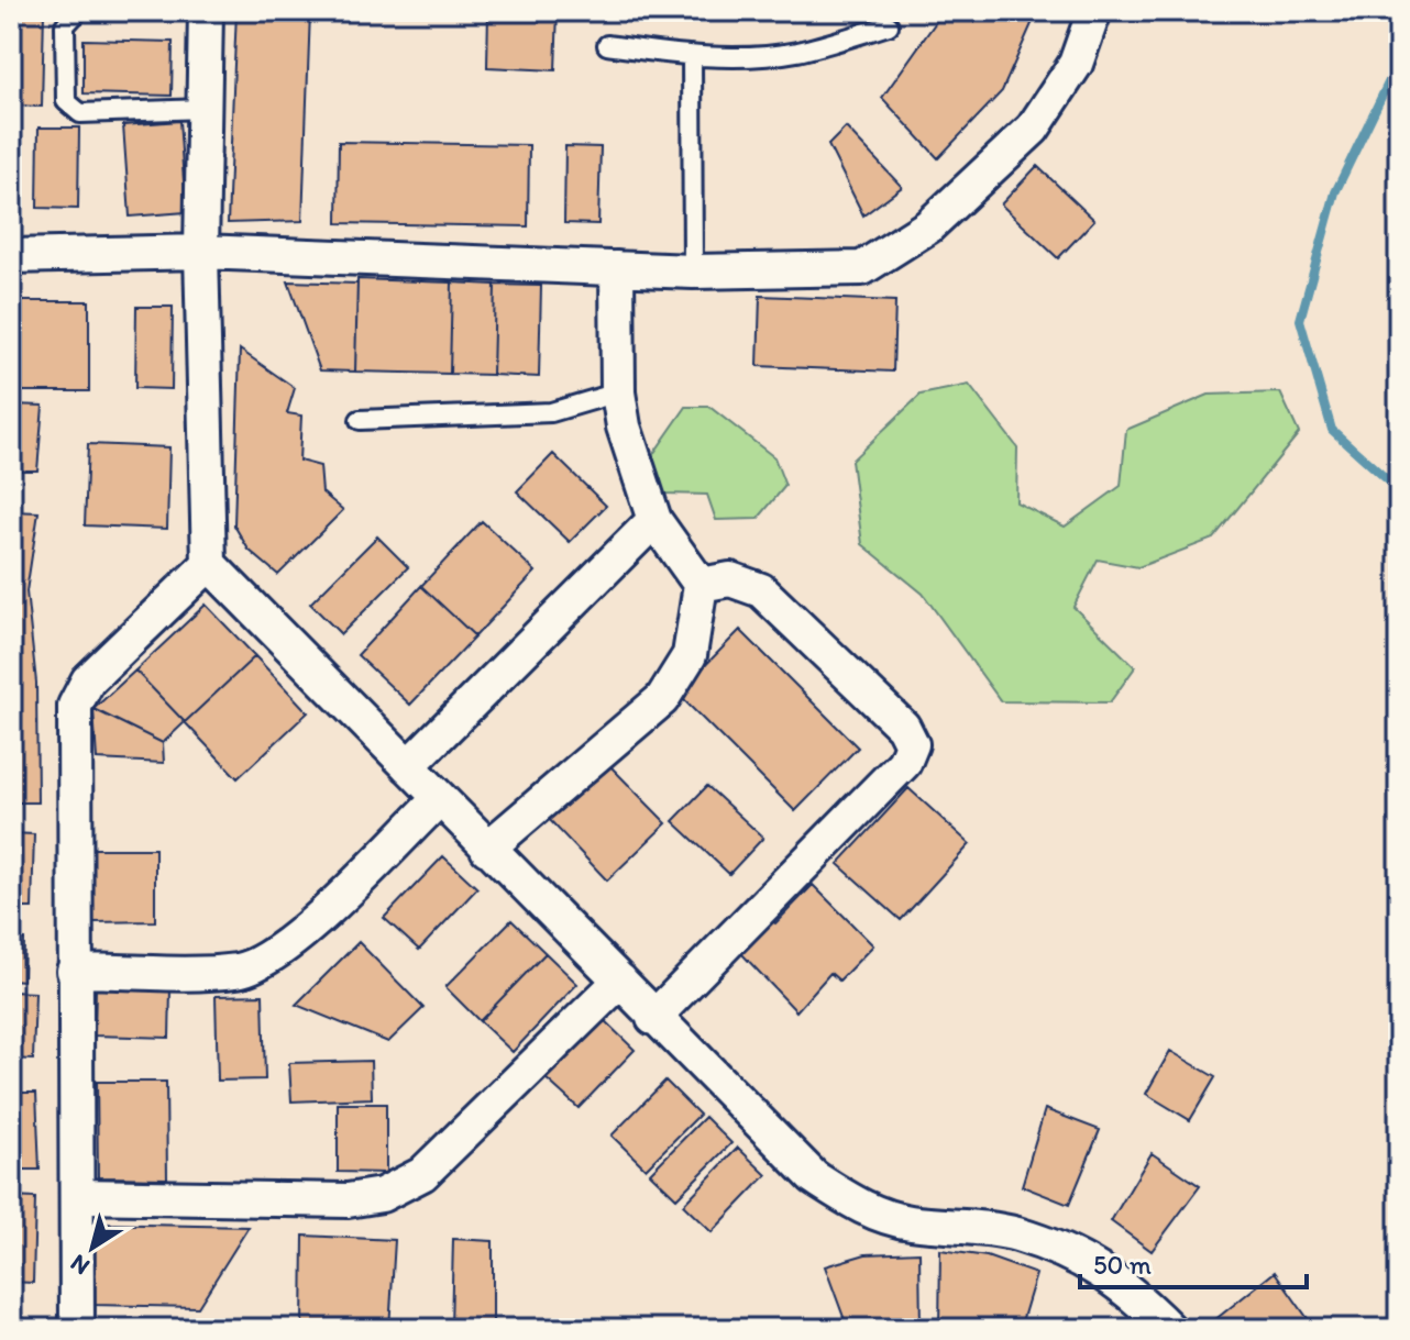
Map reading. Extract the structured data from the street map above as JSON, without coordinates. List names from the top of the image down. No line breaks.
{"scale_bar":"50 m","north":"bottom left"}
